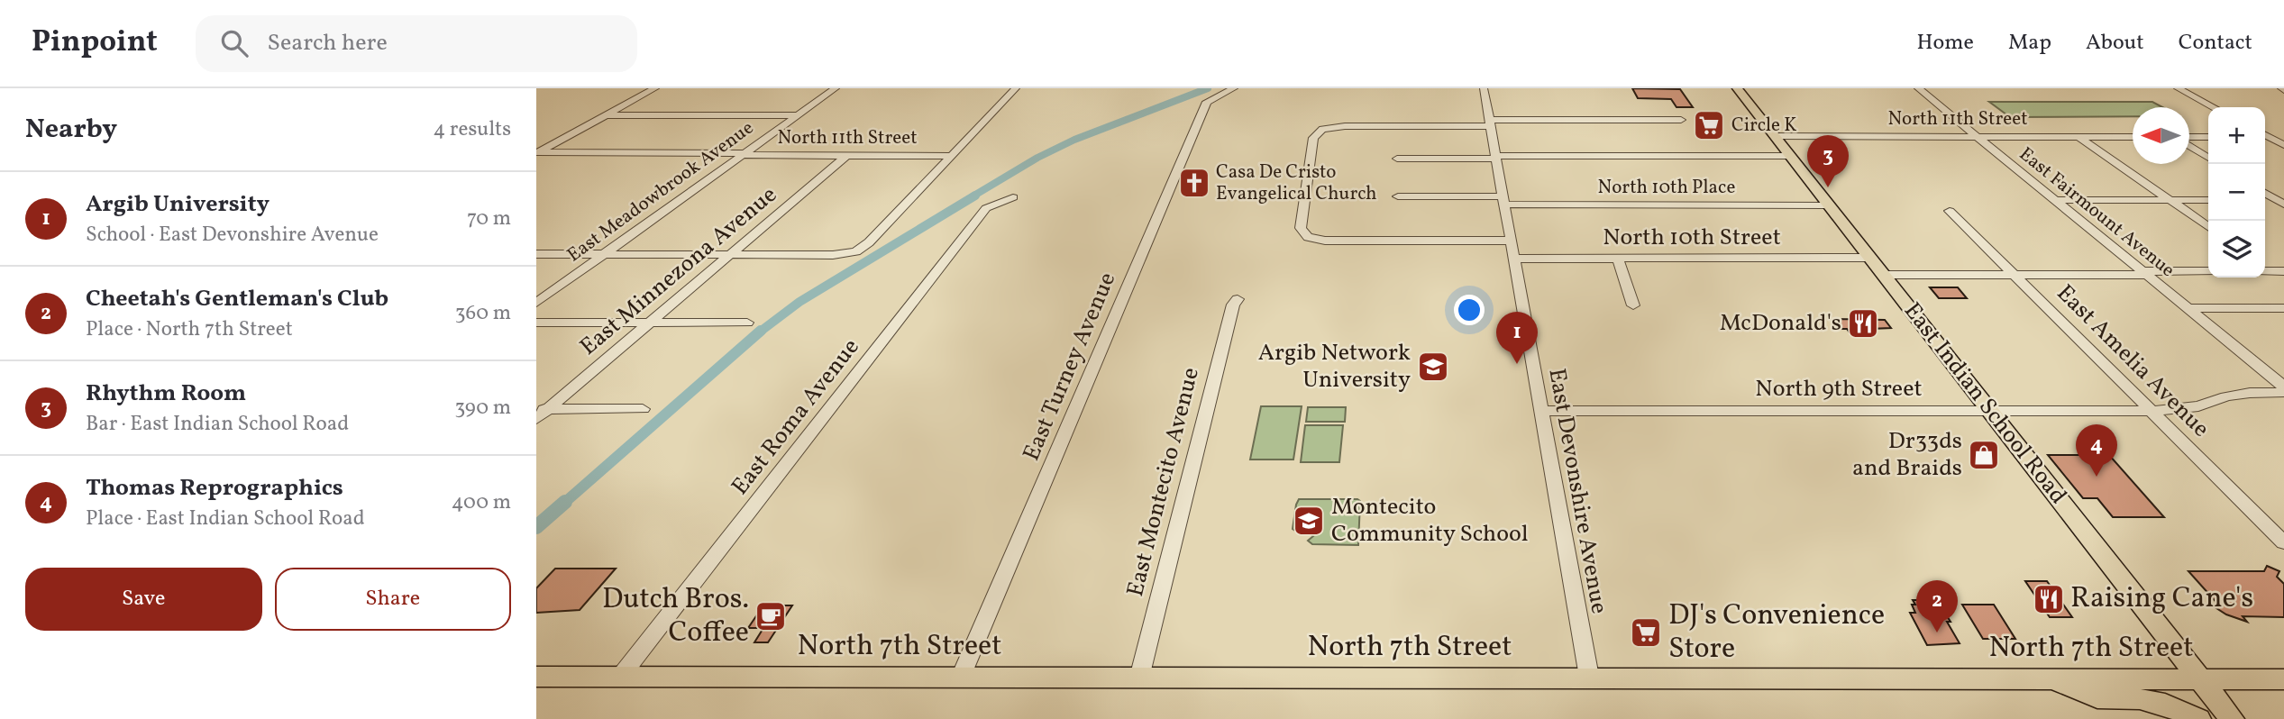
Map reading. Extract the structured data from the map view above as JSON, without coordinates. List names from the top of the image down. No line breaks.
{"streets":{"main road":["East Indian School Road","North 7th Street"],"street":["North 11th Street","North 10th Place","East Meadowbrook Avenue","East Fairmount Avenue","North 10th Street","East Minnezona Avenue","East Amelia Avenue","East Turney Avenue","North 9th Street","East Roma Avenue","East Montecito Avenue","East Devonshire Avenue"]},"crossings":[["North 11th Street","East Meadowbrook Avenue"],["North 11th Street","East Fairmount Avenue"],["North 11th Street","East Minnezona Avenue"],["North 11th Street","East Indian School Road"],["North 10th Place","East Indian School Road"],["North 10th Place","East Devonshire Avenue"],["North 10th Street","East Indian School Road"],["North 10th Street","East Devonshire Avenue"],["East Amelia Avenue","North 9th Street"],["East Turney Avenue","North 7th Street"],["North 9th Street","East Indian School Road"],["North 9th Street","East Devonshire Avenue"],["East Indian School Road","North 7th Street"],["East Roma Avenue","North 7th Street"],["East Montecito Avenue","North 7th Street"],["East Devonshire Avenue","North 7th Street"]],"places":{"supermarket":["Circle K","DJ's Convenience Store"],"church":["Casa De Cristo Evangelical Church"],"restaurant":["McDonald's","Raising Cane's"],"school or university":["Argib Network University","Montecito Community School"],"shop":["Dr33ds and Braids"],"cafe":["Dutch Bros. Coffee"]},"north":"left","page":{"header":"Pinpoint","search":"Search here","nav":["Home","Map","About","Contact"],"heading":["Nearby","4 results"],"map_buttons":["+","−"],"pins":["3","1","4","2"],"list":[{"mark":"1","name":"Argib University","note":"School · East Devonshire Avenue","value":"70 m"},{"mark":"2","name":"Cheetah's Gentleman's Club","note":"Place · North 7th Street","value":"360 m"},{"mark":"3","name":"Rhythm Room","note":"Bar · East Indian School Road","value":"390 m"},{"mark":"4","name":"Thomas Reprographics","note":"Place · East Indian School Road","value":"400 m"}],"buttons":["Save","Share"]}}
